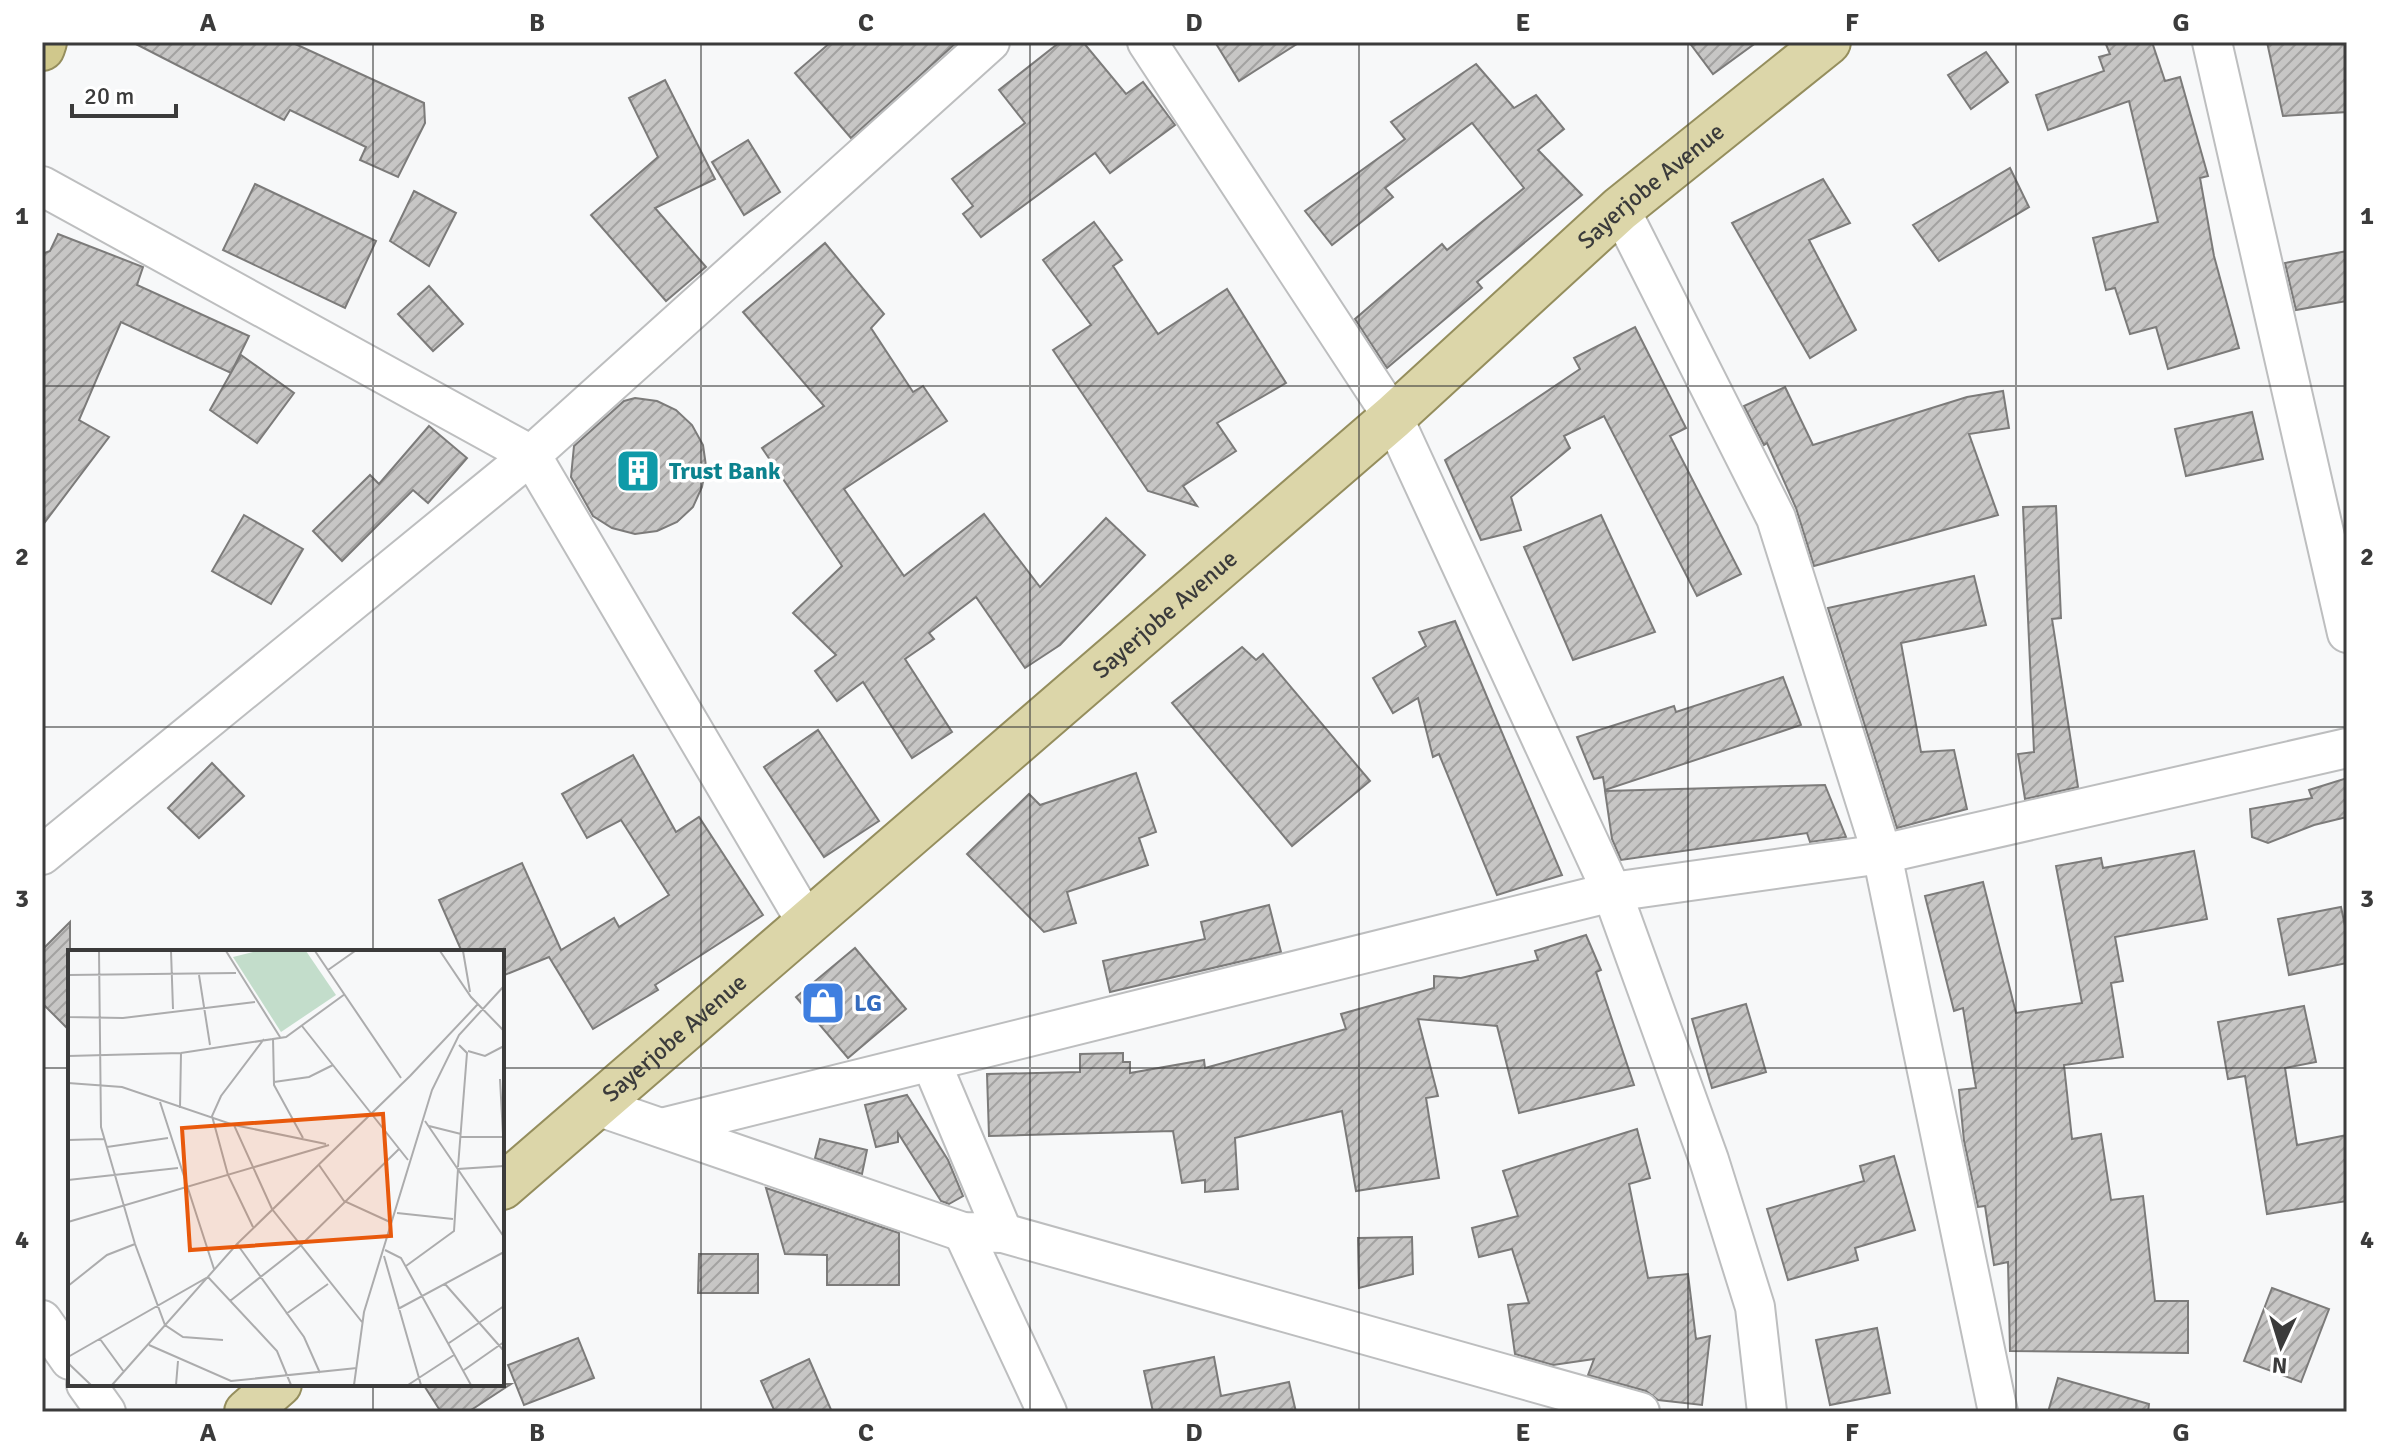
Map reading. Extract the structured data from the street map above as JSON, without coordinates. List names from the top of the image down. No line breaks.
{"streets":{"main road":["Sayerjobe Avenue"]},"places":{"building":["Trust Bank"],"shop":["LG"]},"scale_bar":"20 m","north":"bottom","grid":{"columns":["A","B","C","D","E","F","G"],"rows":["1","2","3","4"]}}
